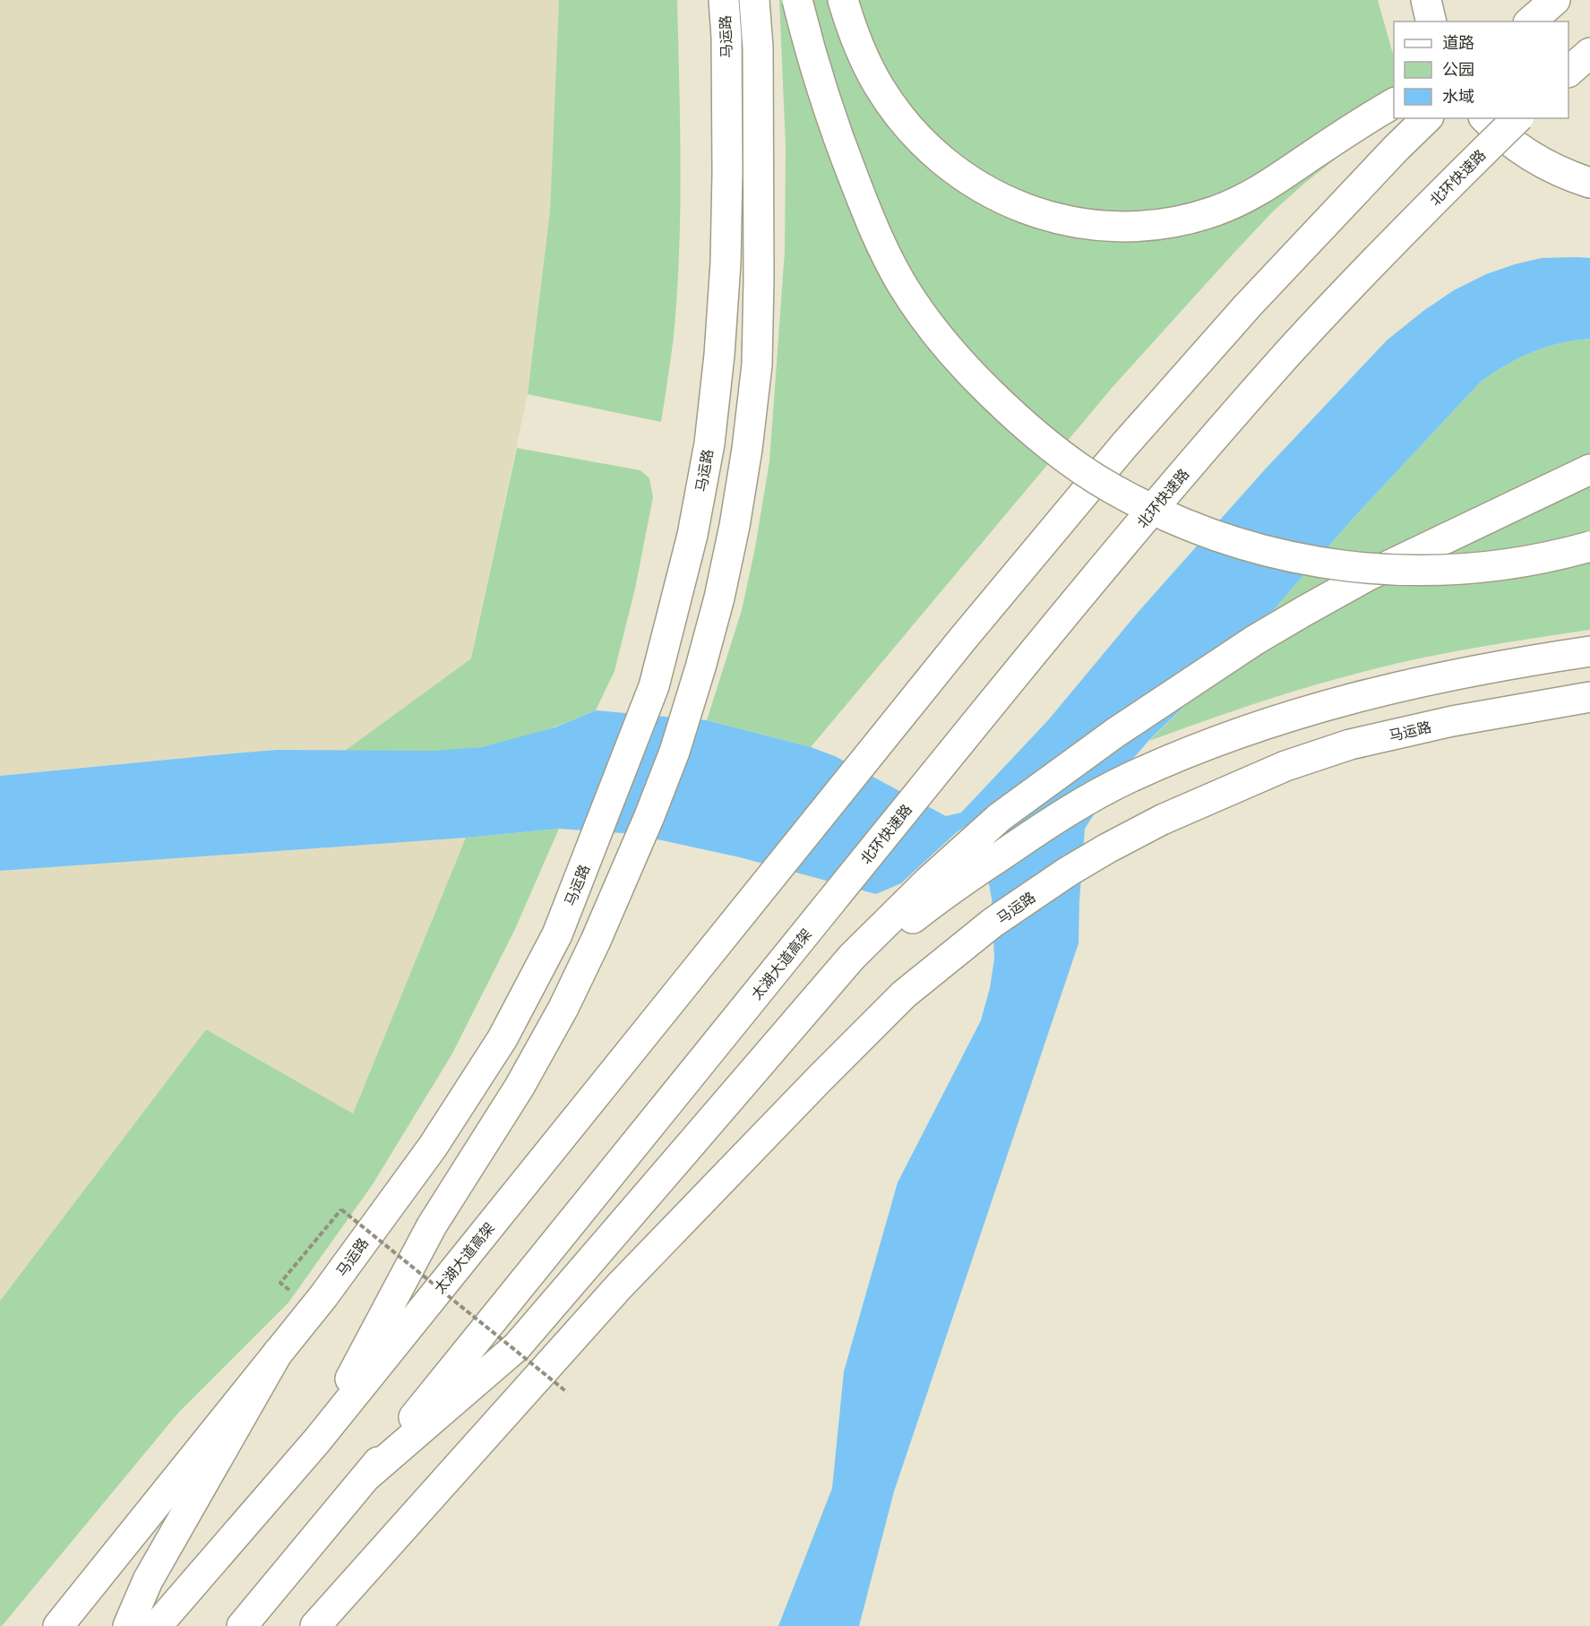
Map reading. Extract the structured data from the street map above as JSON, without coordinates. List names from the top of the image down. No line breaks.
{"streets":{"main road":["马运路","北环快速路","太湖大道高架"]},"crossings":[["北环快速路","太湖大道高架"]],"legend":["道路","公园","水域"]}
